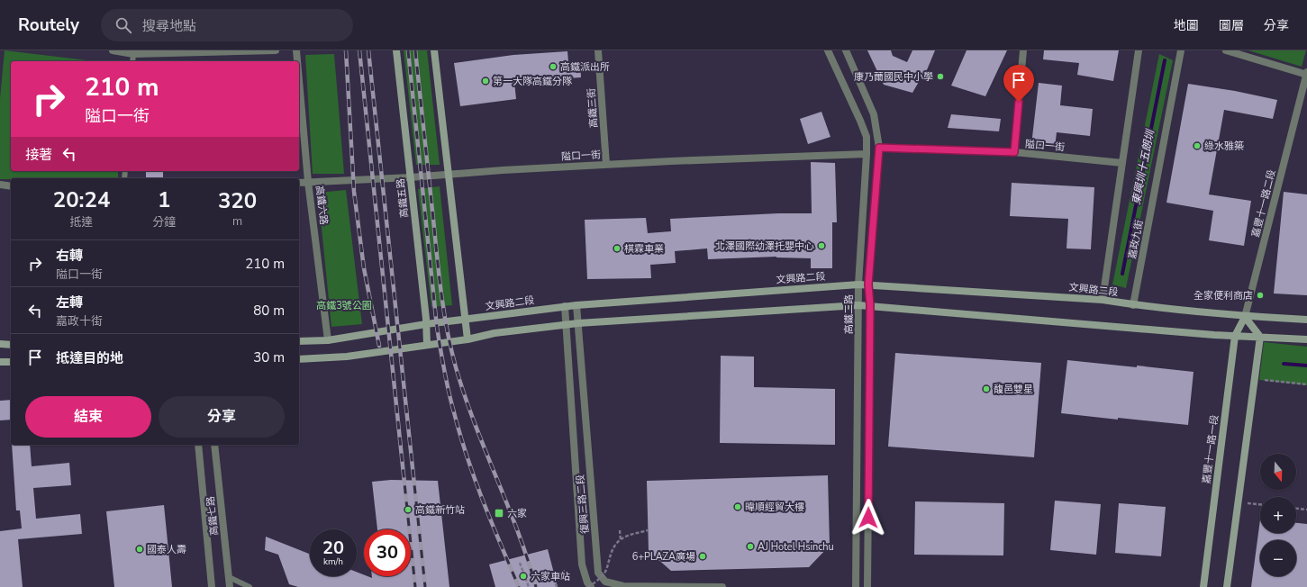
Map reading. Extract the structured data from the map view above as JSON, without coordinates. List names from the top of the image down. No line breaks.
{"streets":{"street":["高鐵三街","隘口一街","高鐵五路","嘉豐十一路二段","高鐵六路","嘉政九街","文興路二段","高鐵二路","嘉豐十一路一段","復興三路二段","高鐵七路"]},"crossings":[["高鐵三街","隘口一街"],["隘口一街","高鐵五路"],["隘口一街","高鐵六路"],["隘口一街","高鐵二路"],["高鐵五路","文興路二段"],["嘉豐十一路二段","文興路二段"],["嘉豐十一路二段","嘉豐十一路一段"],["高鐵六路","文興路二段"],["嘉政九街","文興路二段"],["文興路二段","高鐵二路"],["文興路二段","嘉豐十一路一段"],["文興路二段","復興三路二段"]],"water":["東興圳十五朗圳"],"parks":["高鐵3號公園"],"places":{"other":["高鐵派出所","康乃薾國民中小學","第一大隊高鐵分隊","綠水雅築","北澤國際幼澤托嬰中心","棋霖車業","全家便利商店","馥邑雙星","暐順經貿大樓","高鐵新竹站","AJ Hotel Hsinchu","國泰人壽","6+PLAZA廣場","六家車站"],"transit":["六家"]},"north":"bottom","page":{"header":"Routely","search":"搜尋地點","nav":["地圖","圖層","分享"],"turn":["210 m","隘口一街"],"then":"接著","eta":["20:24","抵達","1","分鐘","320","m"],"list":[{"name":"右轉","note":"隘口一街","value":"210 m"},{"name":"左轉","note":"嘉政十街","value":"80 m"},{"name":"抵達目的地","value":"30 m"}],"buttons":["結束","分享"],"map_buttons":["+","−"],"speed":"20 km/h","limit":"30"}}
